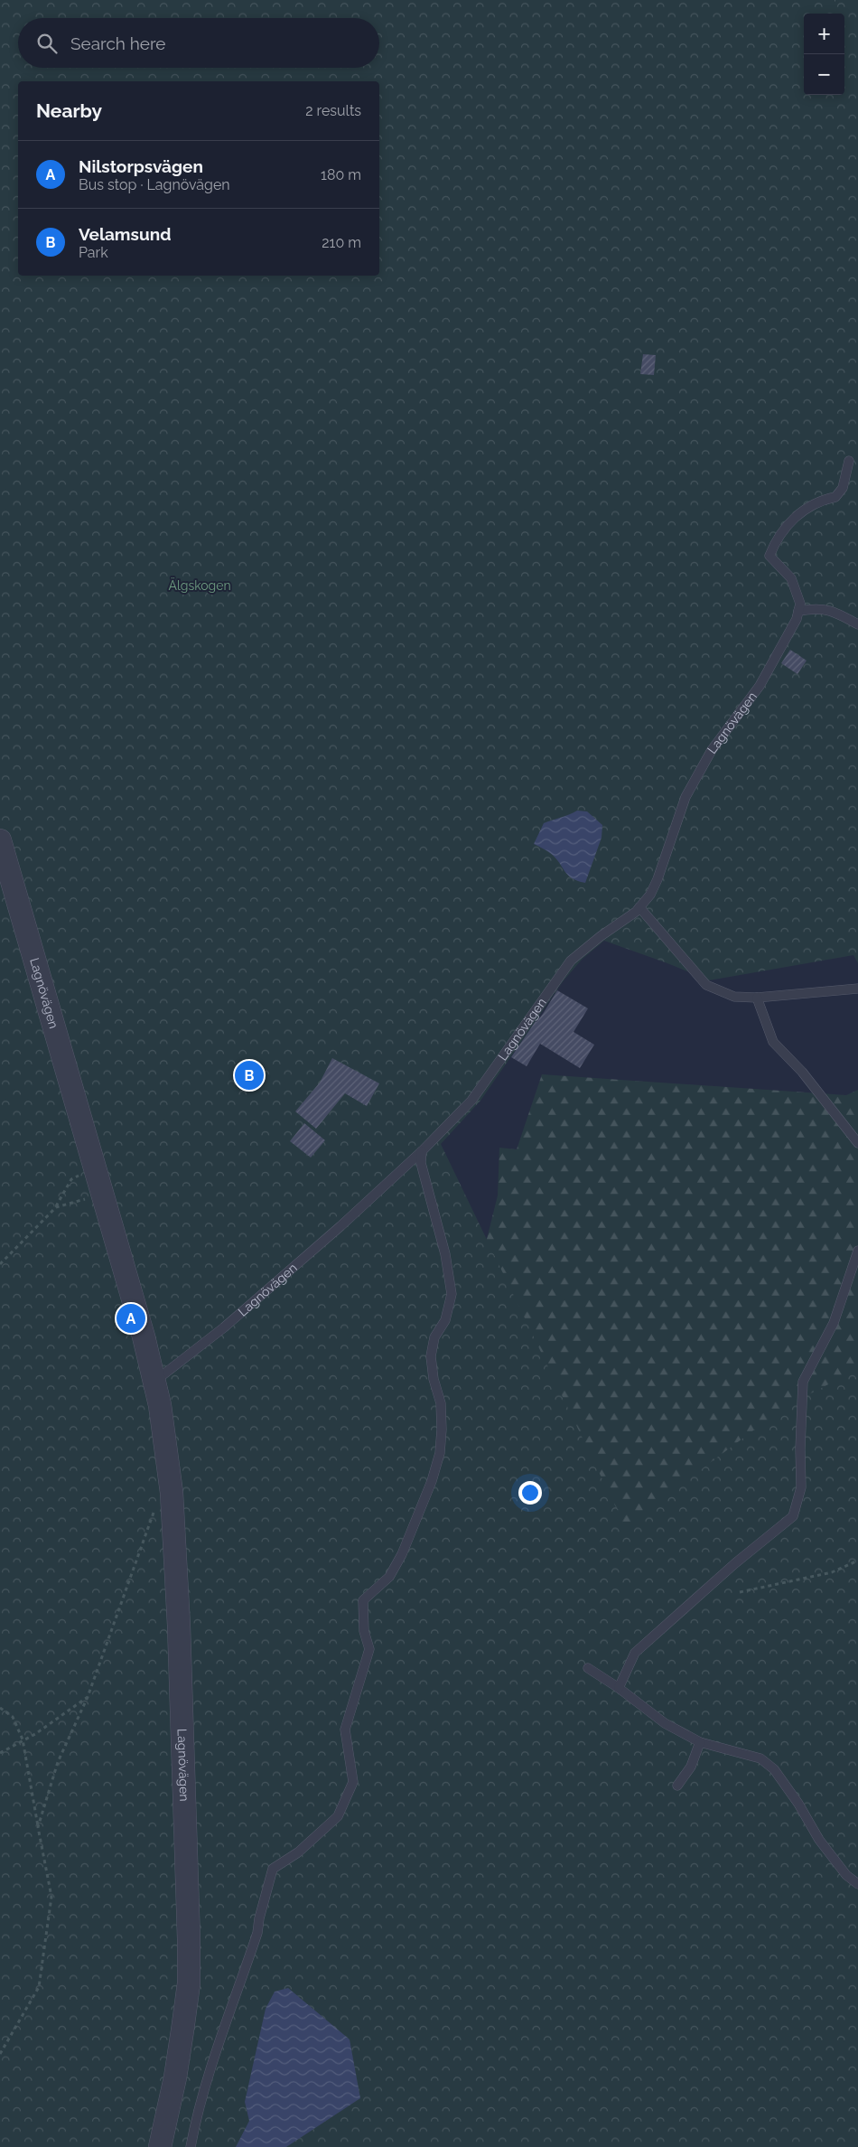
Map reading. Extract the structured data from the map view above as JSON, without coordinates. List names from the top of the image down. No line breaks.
{"streets":{"street":["Lagnövägen"]},"parks":["Älgskogen"],"page":{"map_buttons":["+","−"],"search":"Search here","heading":["Nearby","2 results"],"list":[{"mark":"A","name":"Nilstorpsvägen","note":"Bus stop · Lagnövägen","value":"180 m"},{"mark":"B","name":"Velamsund","note":"Park","value":"210 m"}],"pins":["B","A"]}}
